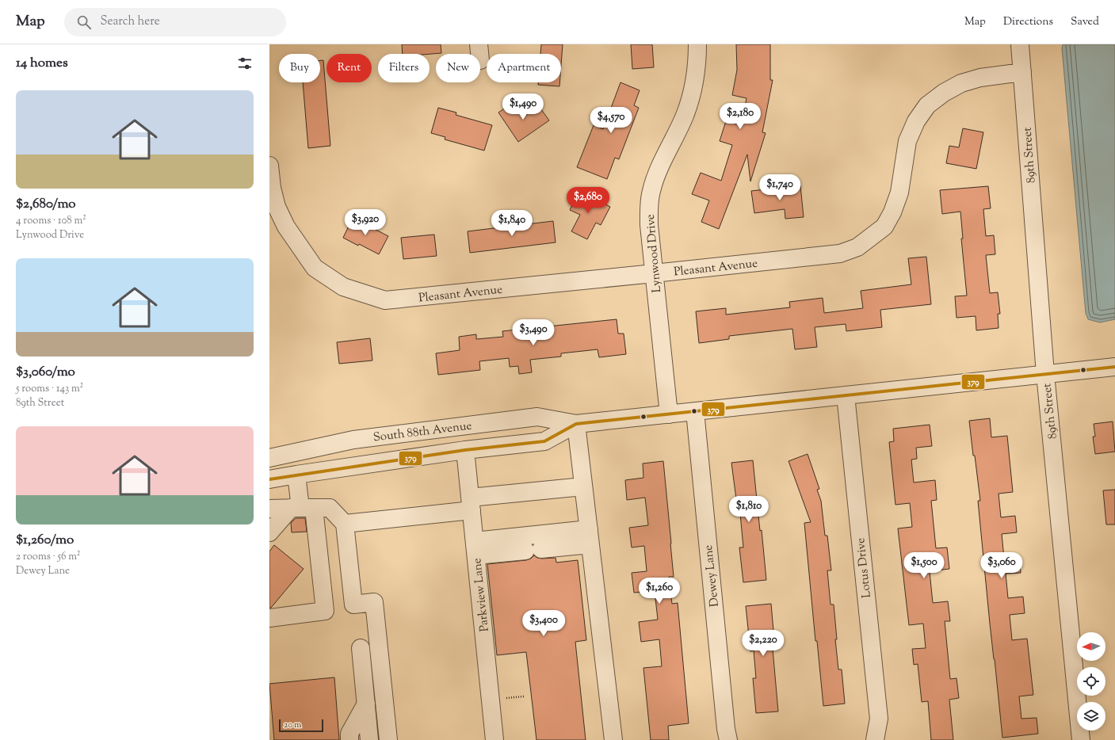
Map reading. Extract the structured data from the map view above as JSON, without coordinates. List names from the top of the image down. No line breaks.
{"streets":{"street":["89th Street","Lynwood Drive","Pleasant Avenue","South 88th Avenue","Lotus Drive","Dewey Lane","Parkview Lane"]},"crossings":[["89th Street","Pleasant Avenue"],["89th Street","South 88th Avenue"],["Lynwood Drive","Pleasant Avenue"],["Lynwood Drive","South 88th Avenue"],["South 88th Avenue","Lotus Drive"],["South 88th Avenue","Dewey Lane"],["South 88th Avenue","Parkview Lane"]],"lines":["transit line 379"],"scale_bar":"20 m","north":"left","page":{"header":"Map","search":"Search here","nav":["Map","Directions","Saved"],"heading":"14 homes","chip":["Buy","Rent","Filters","New","Apartment"],"list":[{"name":"$2,680/mo","note":"4 rooms · 108 m² · Lynwood Drive"},{"name":"$3,060/mo","note":"5 rooms · 143 m² · 89th Street"},{"name":"$1,260/mo","note":"2 rooms · 56 m² · Dewey Lane"}],"price":["$1,490","$2,180","$4,570","$1,740","$2,680","$3,920","$1,840","$3,490","$1,810","$1,500","$3,060","$1,260","$3,400","$2,220"],"scale":"20 m"}}
